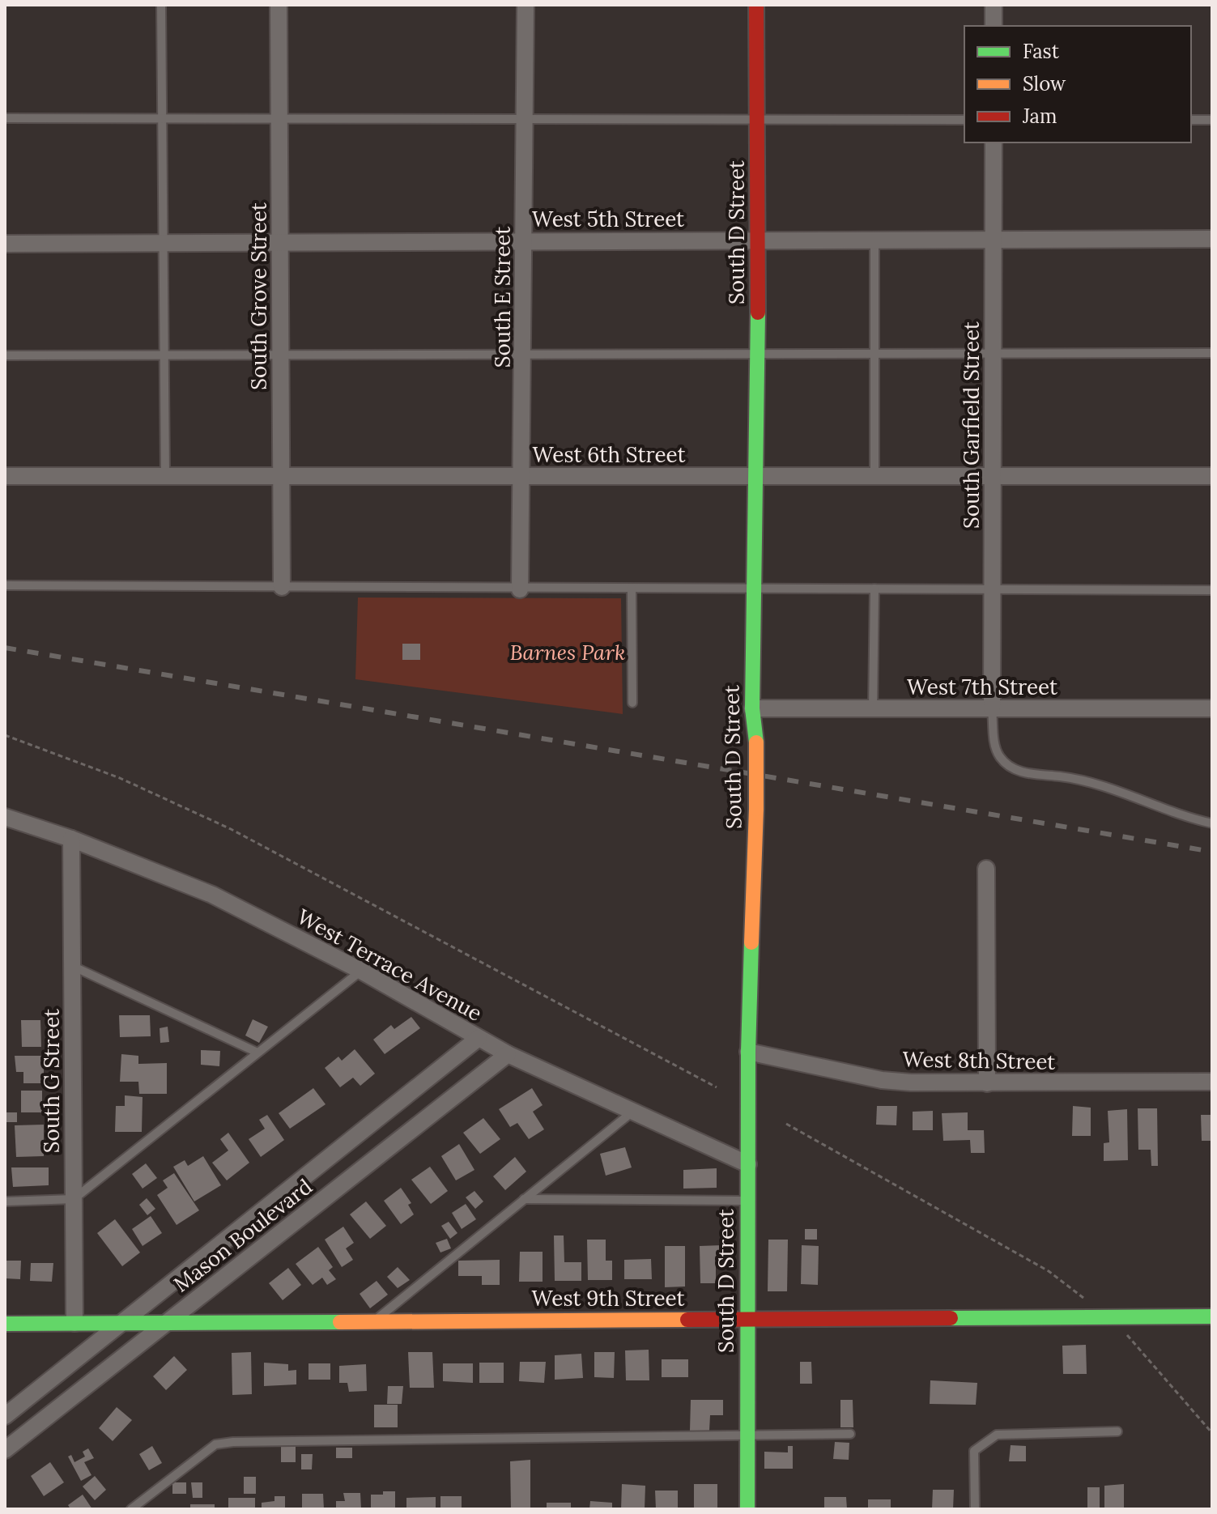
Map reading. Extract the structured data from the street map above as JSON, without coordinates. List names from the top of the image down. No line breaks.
{"streets":{"street":["West 5th Street","South D Street","South Grove Street","South E Street","South Garfield Street","West 6th Street","West 7th Street","West Terrace Avenue","West 8th Street","South G Street","Mason Boulevard","West 9th Street"]},"crossings":[["West 5th Street","South D Street"],["West 5th Street","South Grove Street"],["West 5th Street","South E Street"],["West 5th Street","South Garfield Street"],["South D Street","West 6th Street"],["South D Street","West 7th Street"],["South D Street","West Terrace Avenue"],["South D Street","West 8th Street"],["South D Street","West 9th Street"],["South Grove Street","West 6th Street"],["South E Street","West 6th Street"],["South Garfield Street","West 6th Street"],["South Garfield Street","West 7th Street"],["West Terrace Avenue","South G Street"],["West Terrace Avenue","Mason Boulevard"],["South G Street","West 9th Street"],["Mason Boulevard","West 9th Street"]],"parks":["Barnes Park"],"legend":["Fast","Slow","Jam"]}
